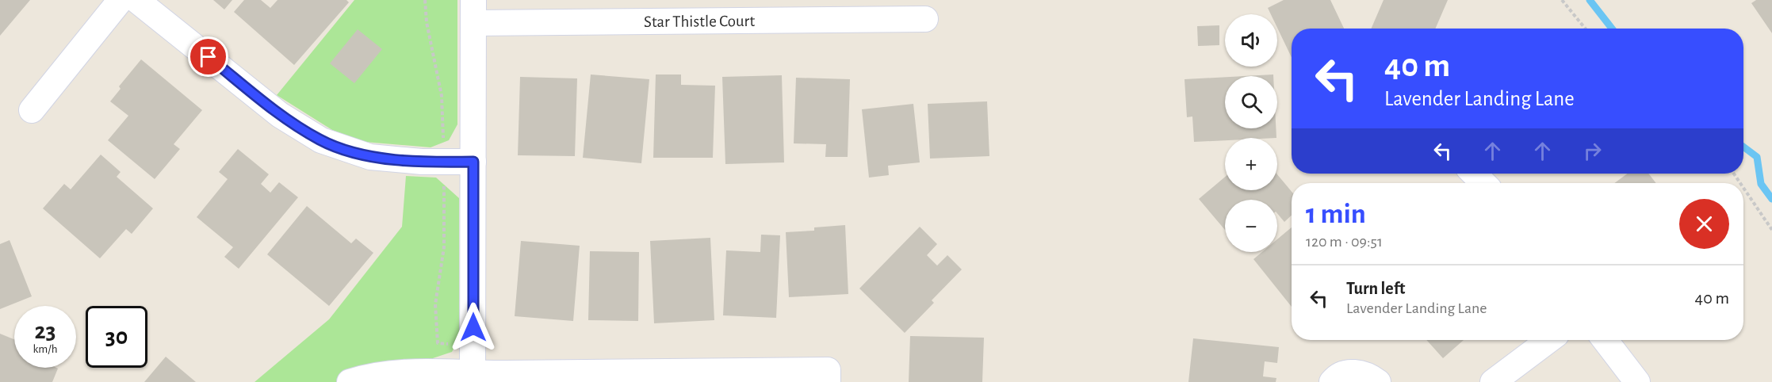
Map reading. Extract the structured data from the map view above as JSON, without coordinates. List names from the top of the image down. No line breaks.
{"streets":{"street":["Star Thistle Court"]},"page":{"map_buttons":["+","−"],"turn":["40 m","Lavender Landing Lane"],"heading":["1 min","120 m · 09:51"],"list":[{"name":"Turn left","note":"Lavender Landing Lane","value":"40 m"}],"speed":"23 km/h","limit":"30"}}
